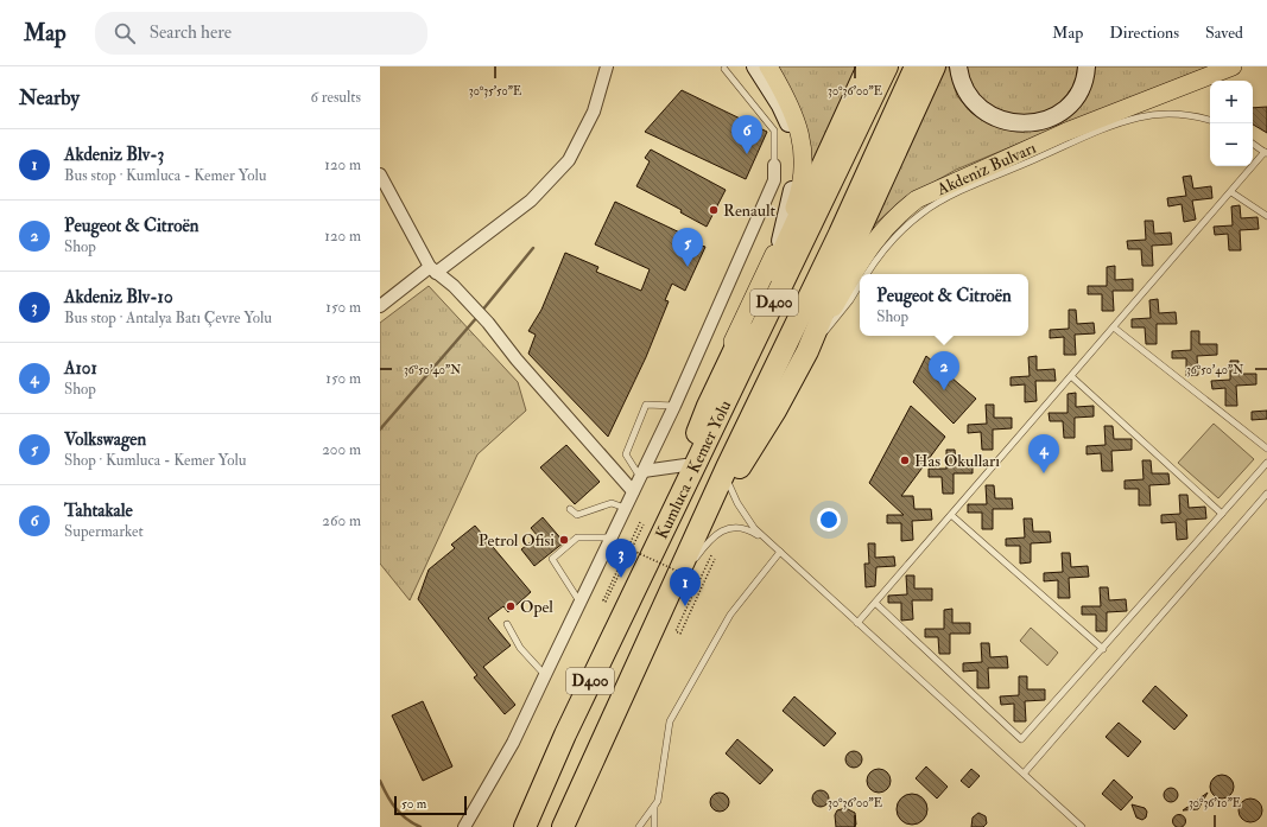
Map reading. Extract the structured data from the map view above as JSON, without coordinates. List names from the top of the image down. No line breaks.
{"streets":{"highway":["D400","Kumluca - Kemer Yolu"],"main road":["Akdeniz Bulvarı"]},"crossings":[["Akdeniz Bulvarı","Kumluca - Kemer Yolu"],["D400","Kumluca - Kemer Yolu"]],"places":["Renault","Has Okulları","Petrol Ofisi","Opel"],"scale_bar":"50 m","page":{"header":"Map","search":"Search here","nav":["Map","Directions","Saved"],"heading":["Nearby","6 results"],"map_buttons":["+","−"],"pins":["6","5","2","4","3","1"],"list":[{"mark":"1","name":"Akdeniz Blv-3","note":"Bus stop · Kumluca - Kemer Yolu","value":"120 m"},{"mark":"2","name":"Peugeot & Citroën","note":"Shop","value":"120 m"},{"mark":"3","name":"Akdeniz Blv-10","note":"Bus stop · Antalya Batı Çevre Yolu","value":"150 m"},{"mark":"4","name":"A101","note":"Shop","value":"150 m"},{"mark":"5","name":"Volkswagen","note":"Shop · Kumluca - Kemer Yolu","value":"200 m"},{"mark":"6","name":"Tahtakale","note":"Supermarket","value":"260 m"}],"popup":["Peugeot & Citroën","Shop"],"scale":"50 m"},"coordinates":["30°35'50\"E","30°36'00\"E","36°50'40\"N","30°36'10\"E"]}
